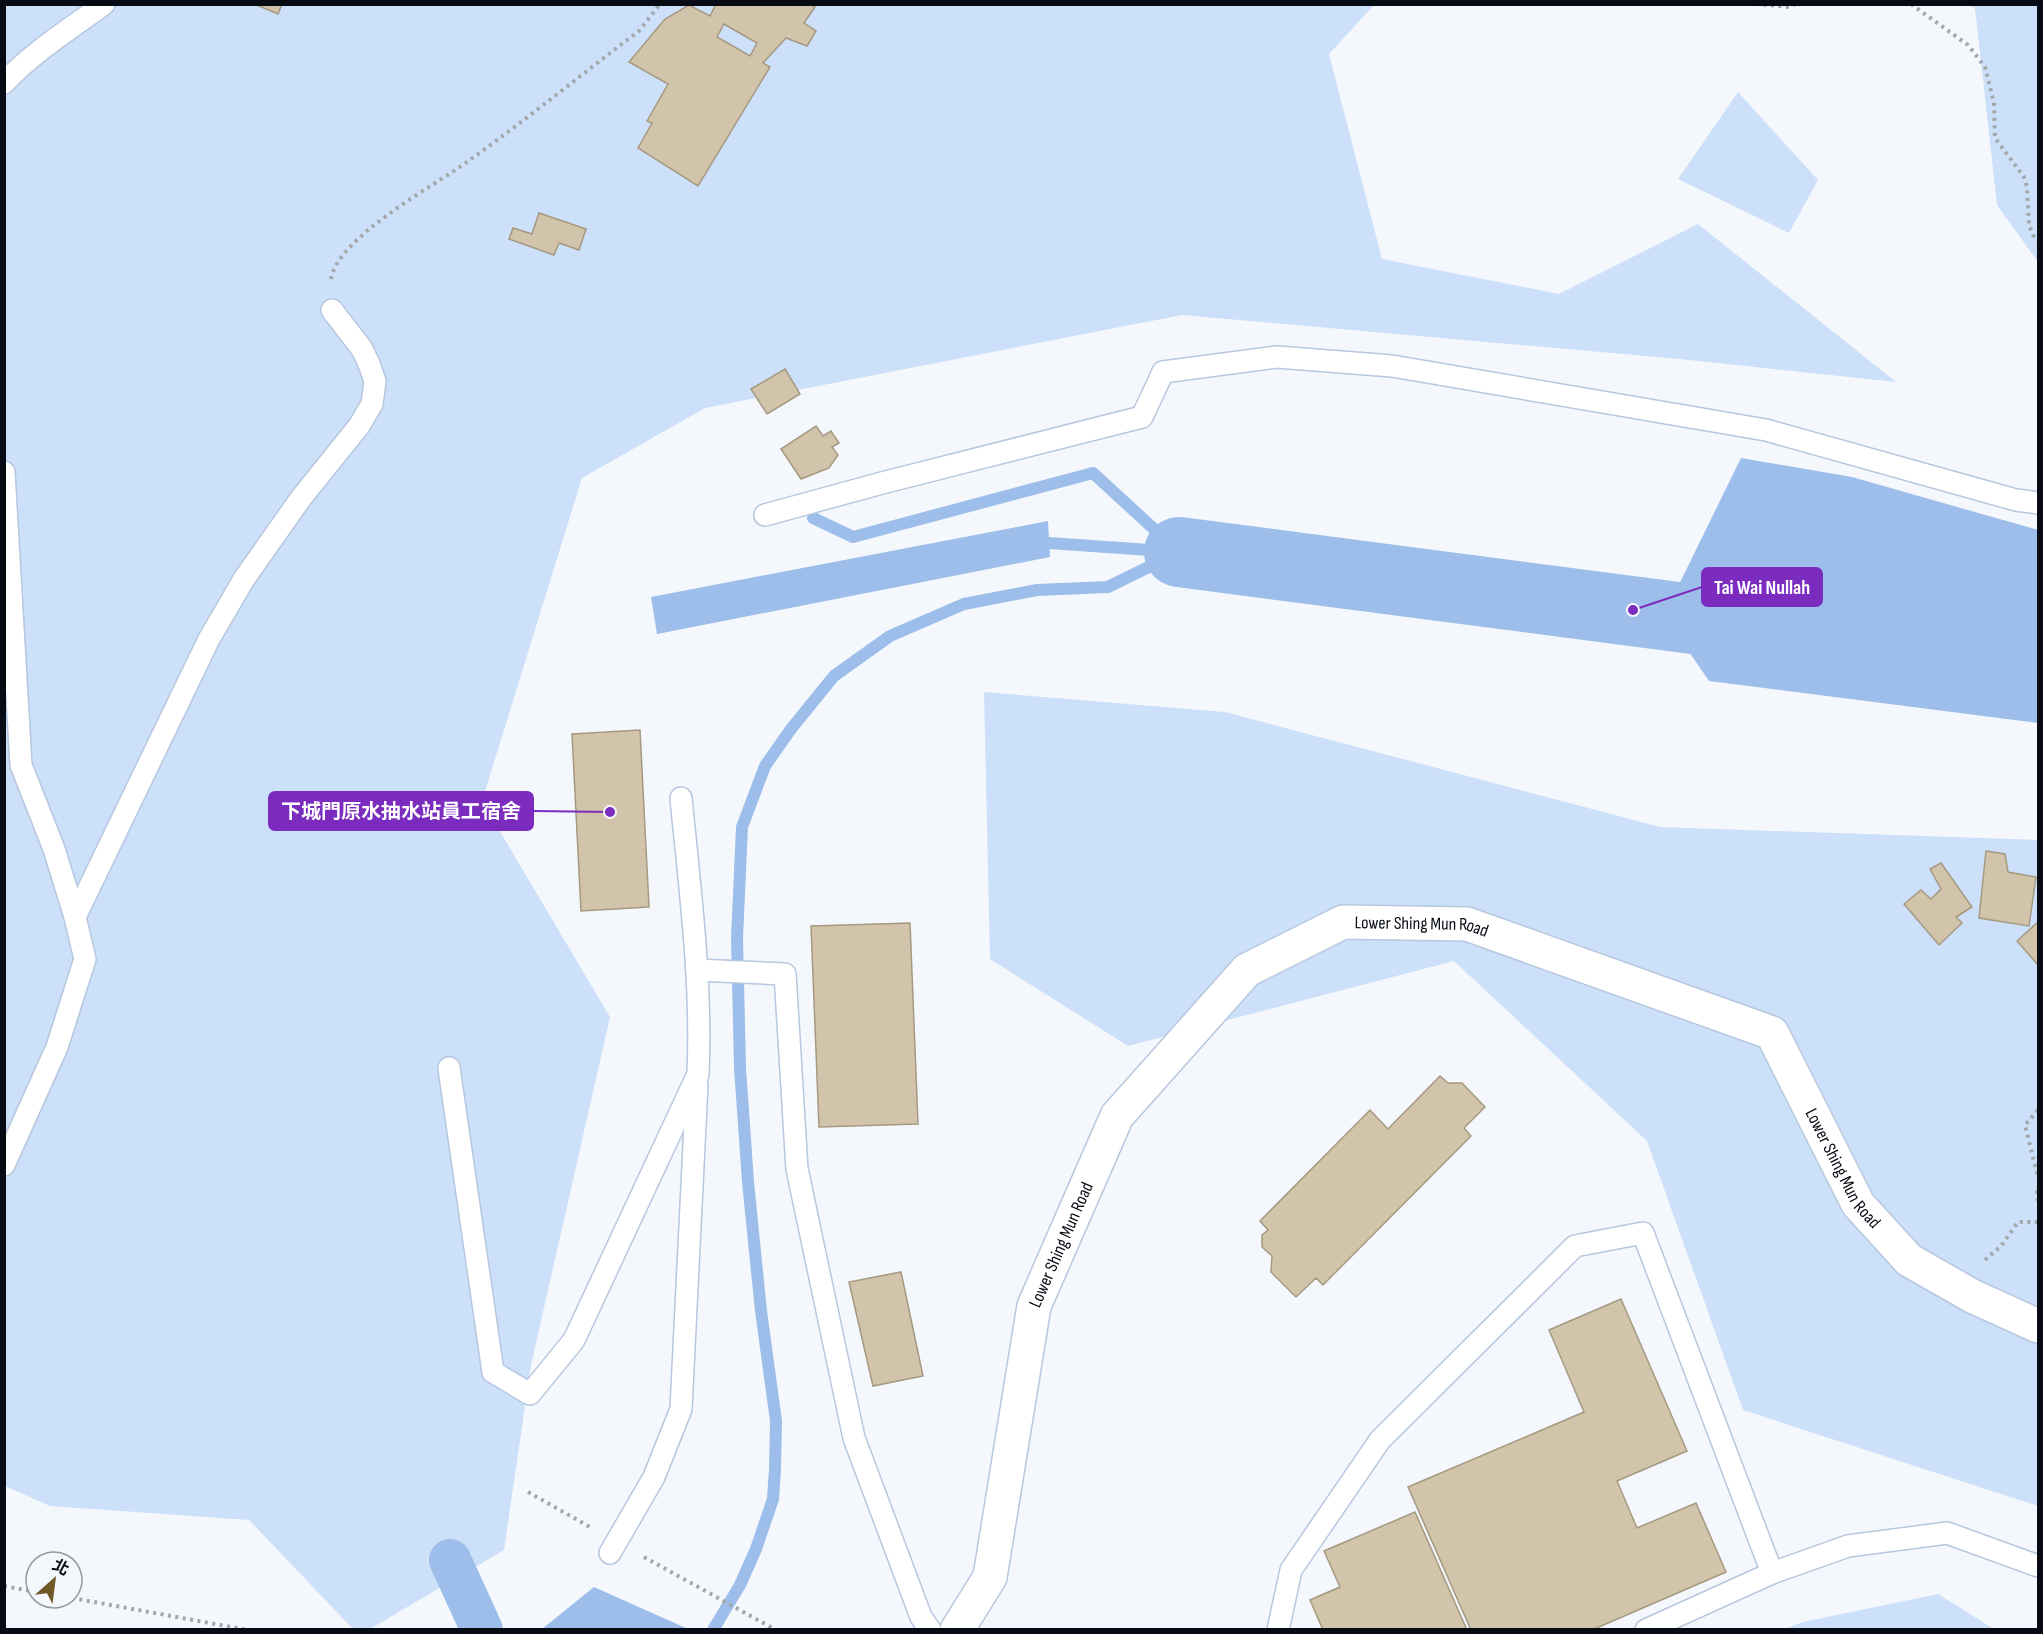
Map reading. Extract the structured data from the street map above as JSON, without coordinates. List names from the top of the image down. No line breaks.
{"streets":{"street":["Lower Shing Mun Road"]},"places":["Tai Wai Nullah","下城門原水抽水站員工宿舍"],"north":"top right"}
